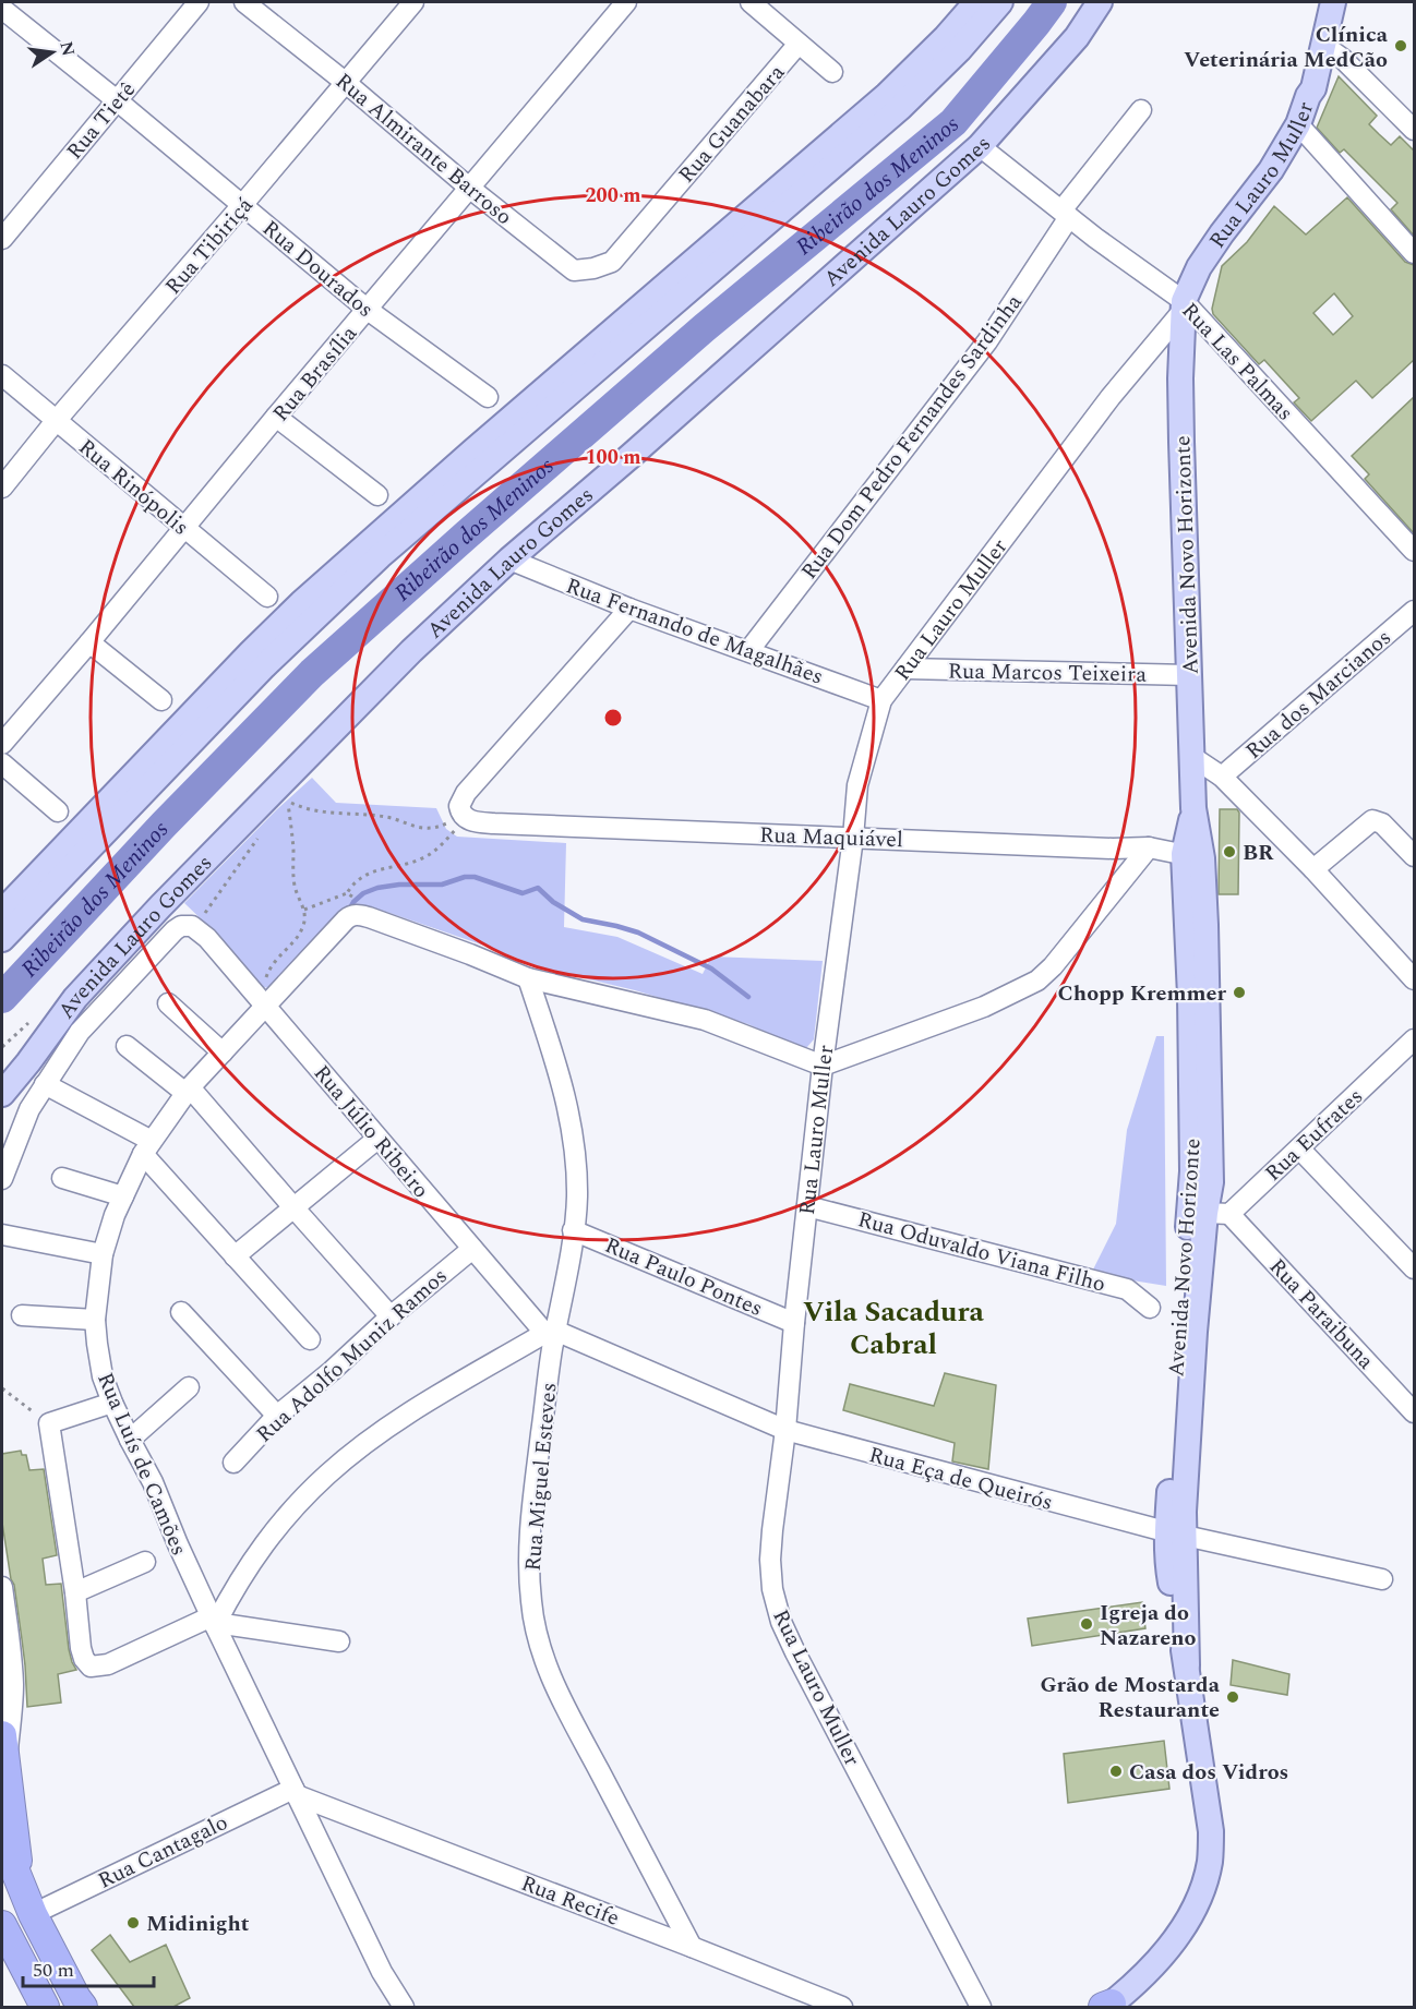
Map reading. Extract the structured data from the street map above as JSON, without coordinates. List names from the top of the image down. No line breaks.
{"streets":{"main road":["Rua Lauro Muller","Avenida Lauro Gomes","Avenida Novo Horizonte"],"street":["Rua Tietê","Rua Guanabara","Rua Almirante Barroso","Rua Tibiriçá","Rua Dourados","Rua Las Palmas","Rua Brasília","Rua Dom Pedro Fernandes Sardinha","Rua Rinópolis","Rua Fernando de Magalhães","Rua Marcos Teixeira","Rua dos Marcianos","Rua Maquiável","Rua Júlio Ribeiro","Rua Eufrates","Rua Oduvaldo Viana Filho","Rua Paulo Pontes","Rua Paraibuna","Rua Adolfo Muniz Ramos","Rua Luís de Camões","Rua Miguel Esteves","Rua Eça de Queirós","Rua Cantagalo","Rua Recife"]},"crossings":[["Rua Tietê","Rua Dourados"],["Rua Guanabara","Rua Almirante Barroso"],["Rua Almirante Barroso","Rua Tibiriçá"],["Rua Almirante Barroso","Rua Brasília"],["Rua Lauro Muller","Rua Las Palmas"],["Rua Lauro Muller","Avenida Novo Horizonte"],["Rua Lauro Muller","Rua Fernando de Magalhães"],["Rua Lauro Muller","Rua Marcos Teixeira"],["Rua Lauro Muller","Rua Maquiável"],["Rua Lauro Muller","Rua Oduvaldo Viana Filho"],["Rua Lauro Muller","Rua Paulo Pontes"],["Rua Lauro Muller","Rua Eça de Queirós"],["Avenida Lauro Gomes","Rua Las Palmas"],["Avenida Lauro Gomes","Rua Fernando de Magalhães"],["Rua Tibiriçá","Rua Dourados"],["Rua Tibiriçá","Rua Rinópolis"],["Rua Dourados","Rua Brasília"],["Rua Las Palmas","Rua Dom Pedro Fernandes Sardinha"],["Rua Las Palmas","Avenida Novo Horizonte"],["Rua Brasília","Rua Rinópolis"],["Rua Dom Pedro Fernandes Sardinha","Rua Fernando de Magalhães"],["Avenida Novo Horizonte","Rua Marcos Teixeira"],["Avenida Novo Horizonte","Rua Maquiável"],["Avenida Novo Horizonte","Rua Eufrates"],["Avenida Novo Horizonte","Rua Paraibuna"],["Avenida Novo Horizonte","Rua Eça de Queirós"],["Rua Júlio Ribeiro","Rua Adolfo Muniz Ramos"],["Rua Júlio Ribeiro","Rua Luís de Camões"],["Rua Júlio Ribeiro","Rua Miguel Esteves"],["Rua Júlio Ribeiro","Rua Eça de Queirós"],["Rua Eufrates","Rua Paraibuna"],["Rua Paulo Pontes","Rua Miguel Esteves"],["Rua Luís de Camões","Rua Cantagalo"],["Rua Luís de Camões","Rua Recife"],["Rua Miguel Esteves","Rua Eça de Queirós"],["Rua Miguel Esteves","Rua Recife"],["Rua Cantagalo","Rua Recife"]],"districts":["Vila Sacadura Cabral"],"water":["Ribeirão dos Meninos"],"places":["Clínica Veterinária MedCão","BR","Chopp Kremmer","Igreja do Nazareno","Grão de Mostarda Restaurante","Casa dos Vidros","Midinight"],"scale_bar":"50 m","north":"right","rings":["200 m","100 m"]}
